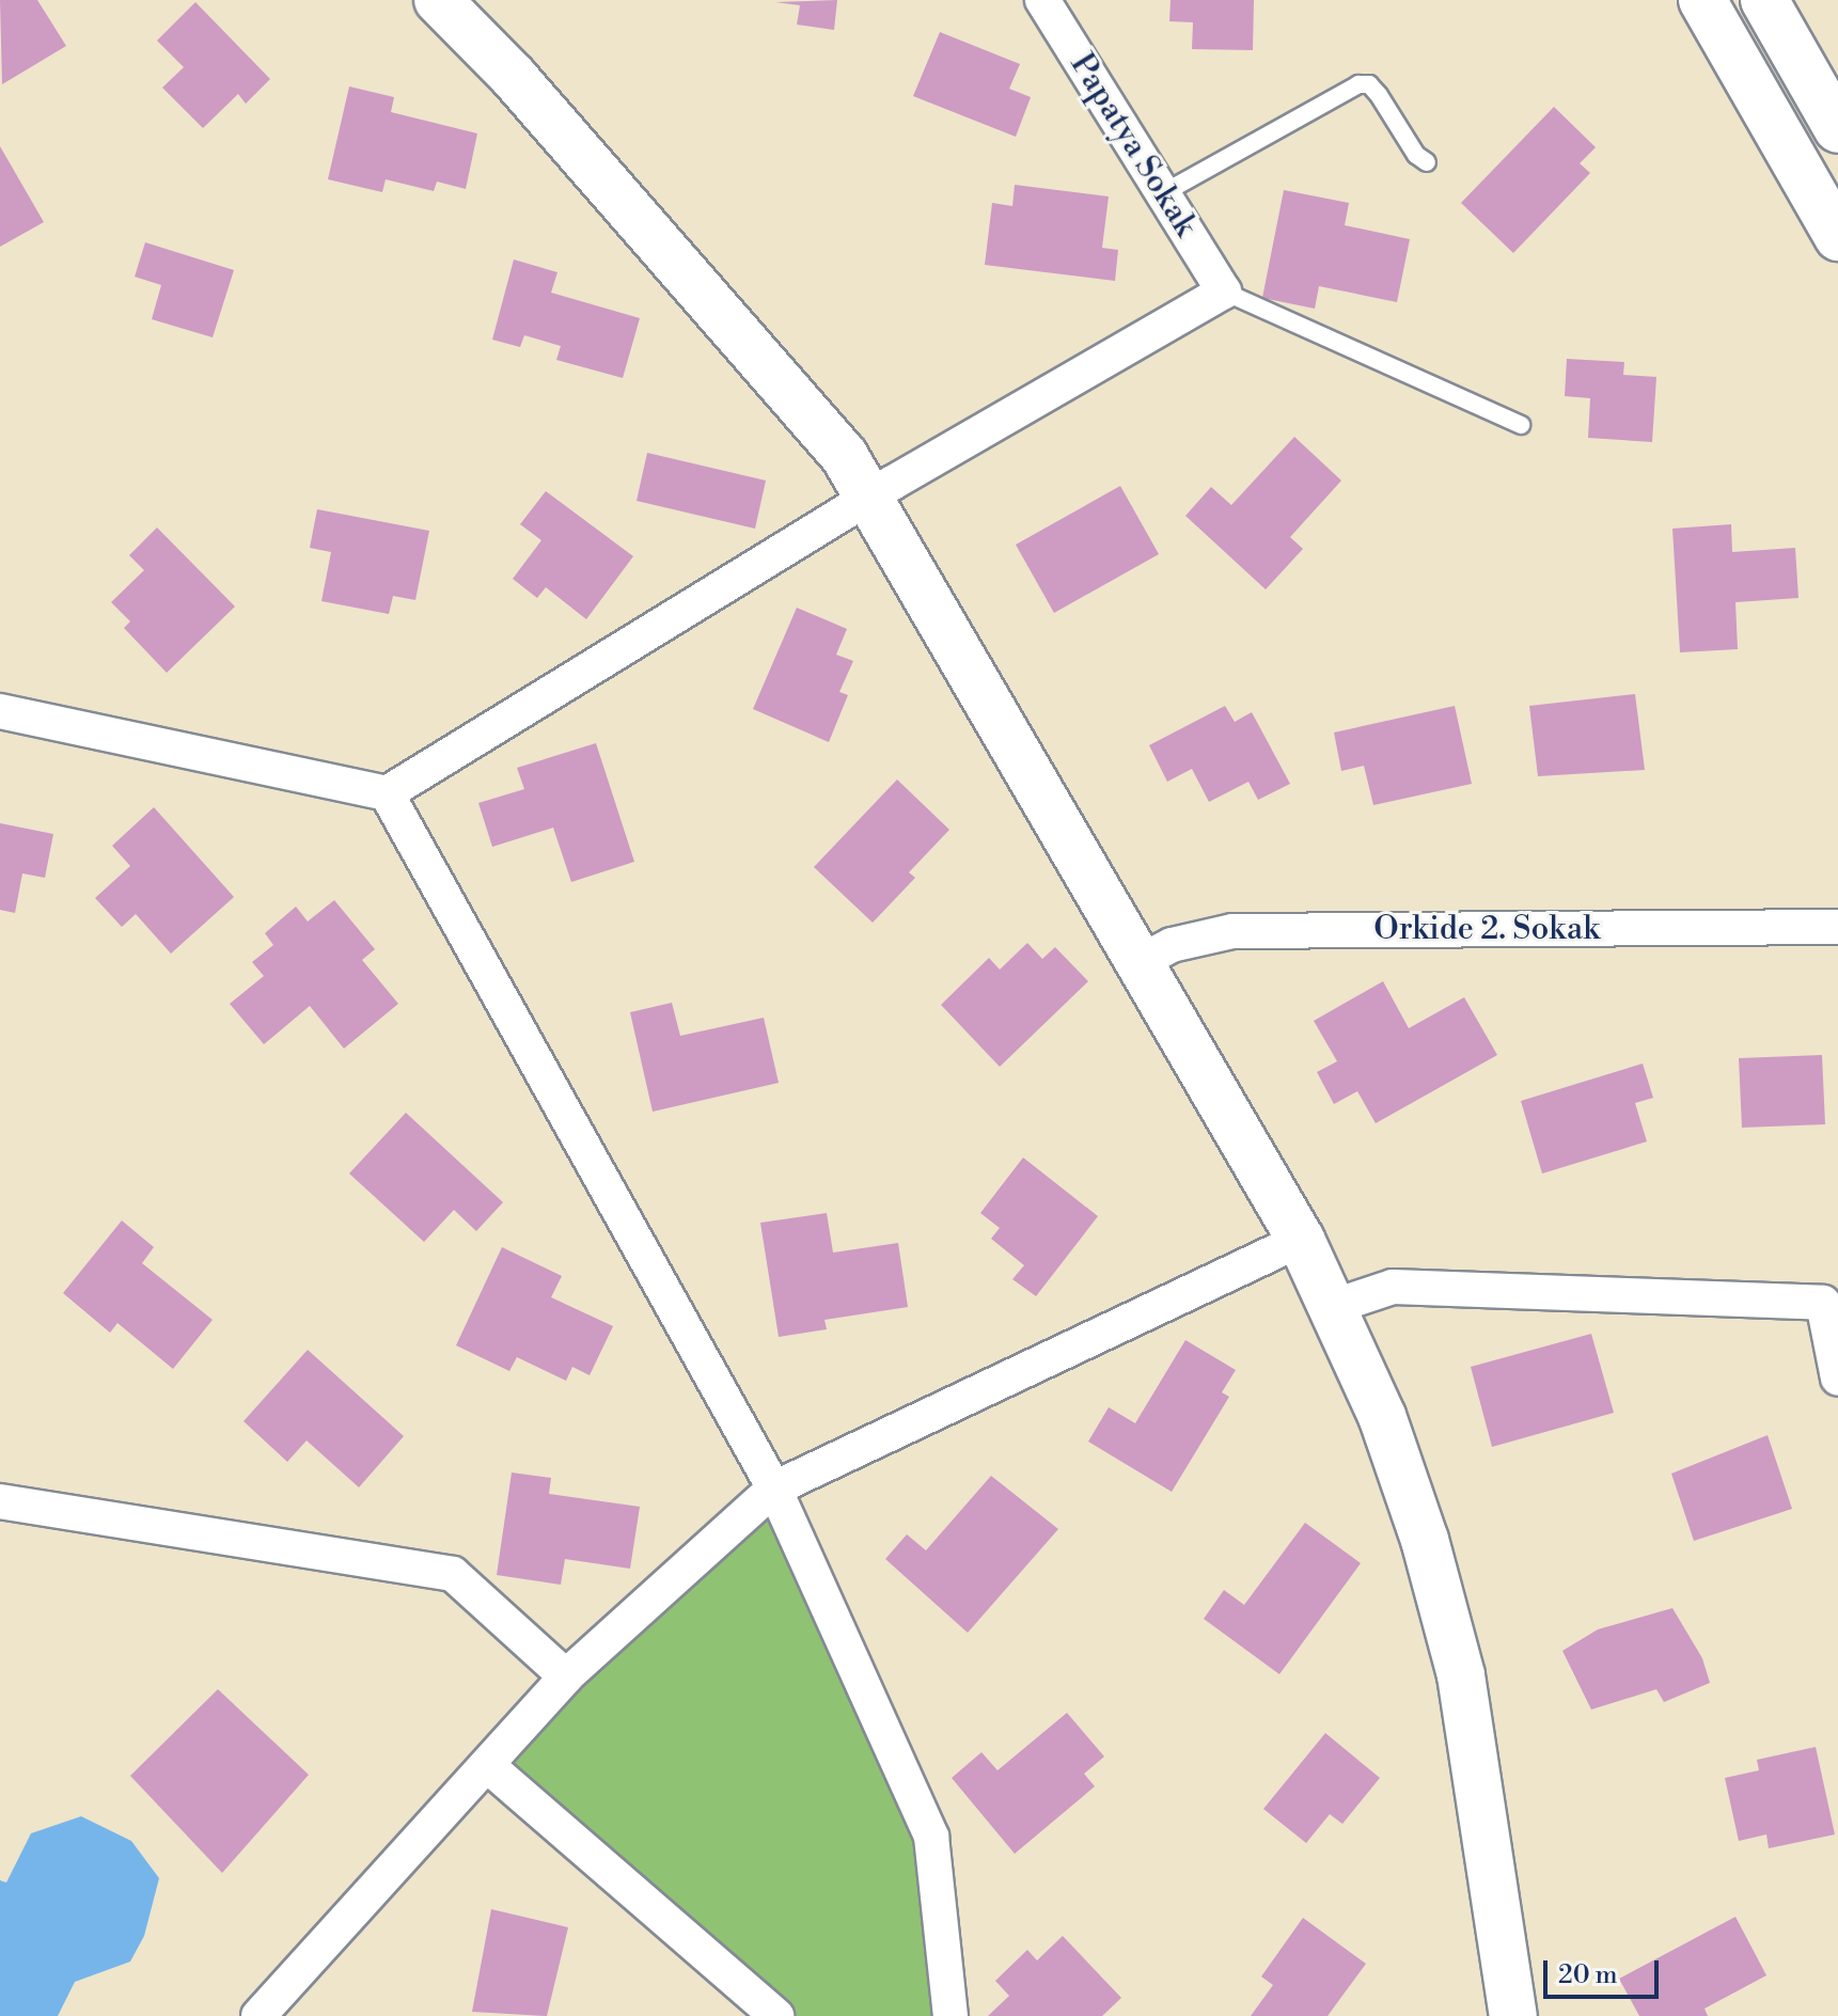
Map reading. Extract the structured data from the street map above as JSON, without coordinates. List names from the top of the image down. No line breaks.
{"streets":{"street":["Papatya Sokak","Orkide 2. Sokak"]},"scale_bar":"20 m"}
